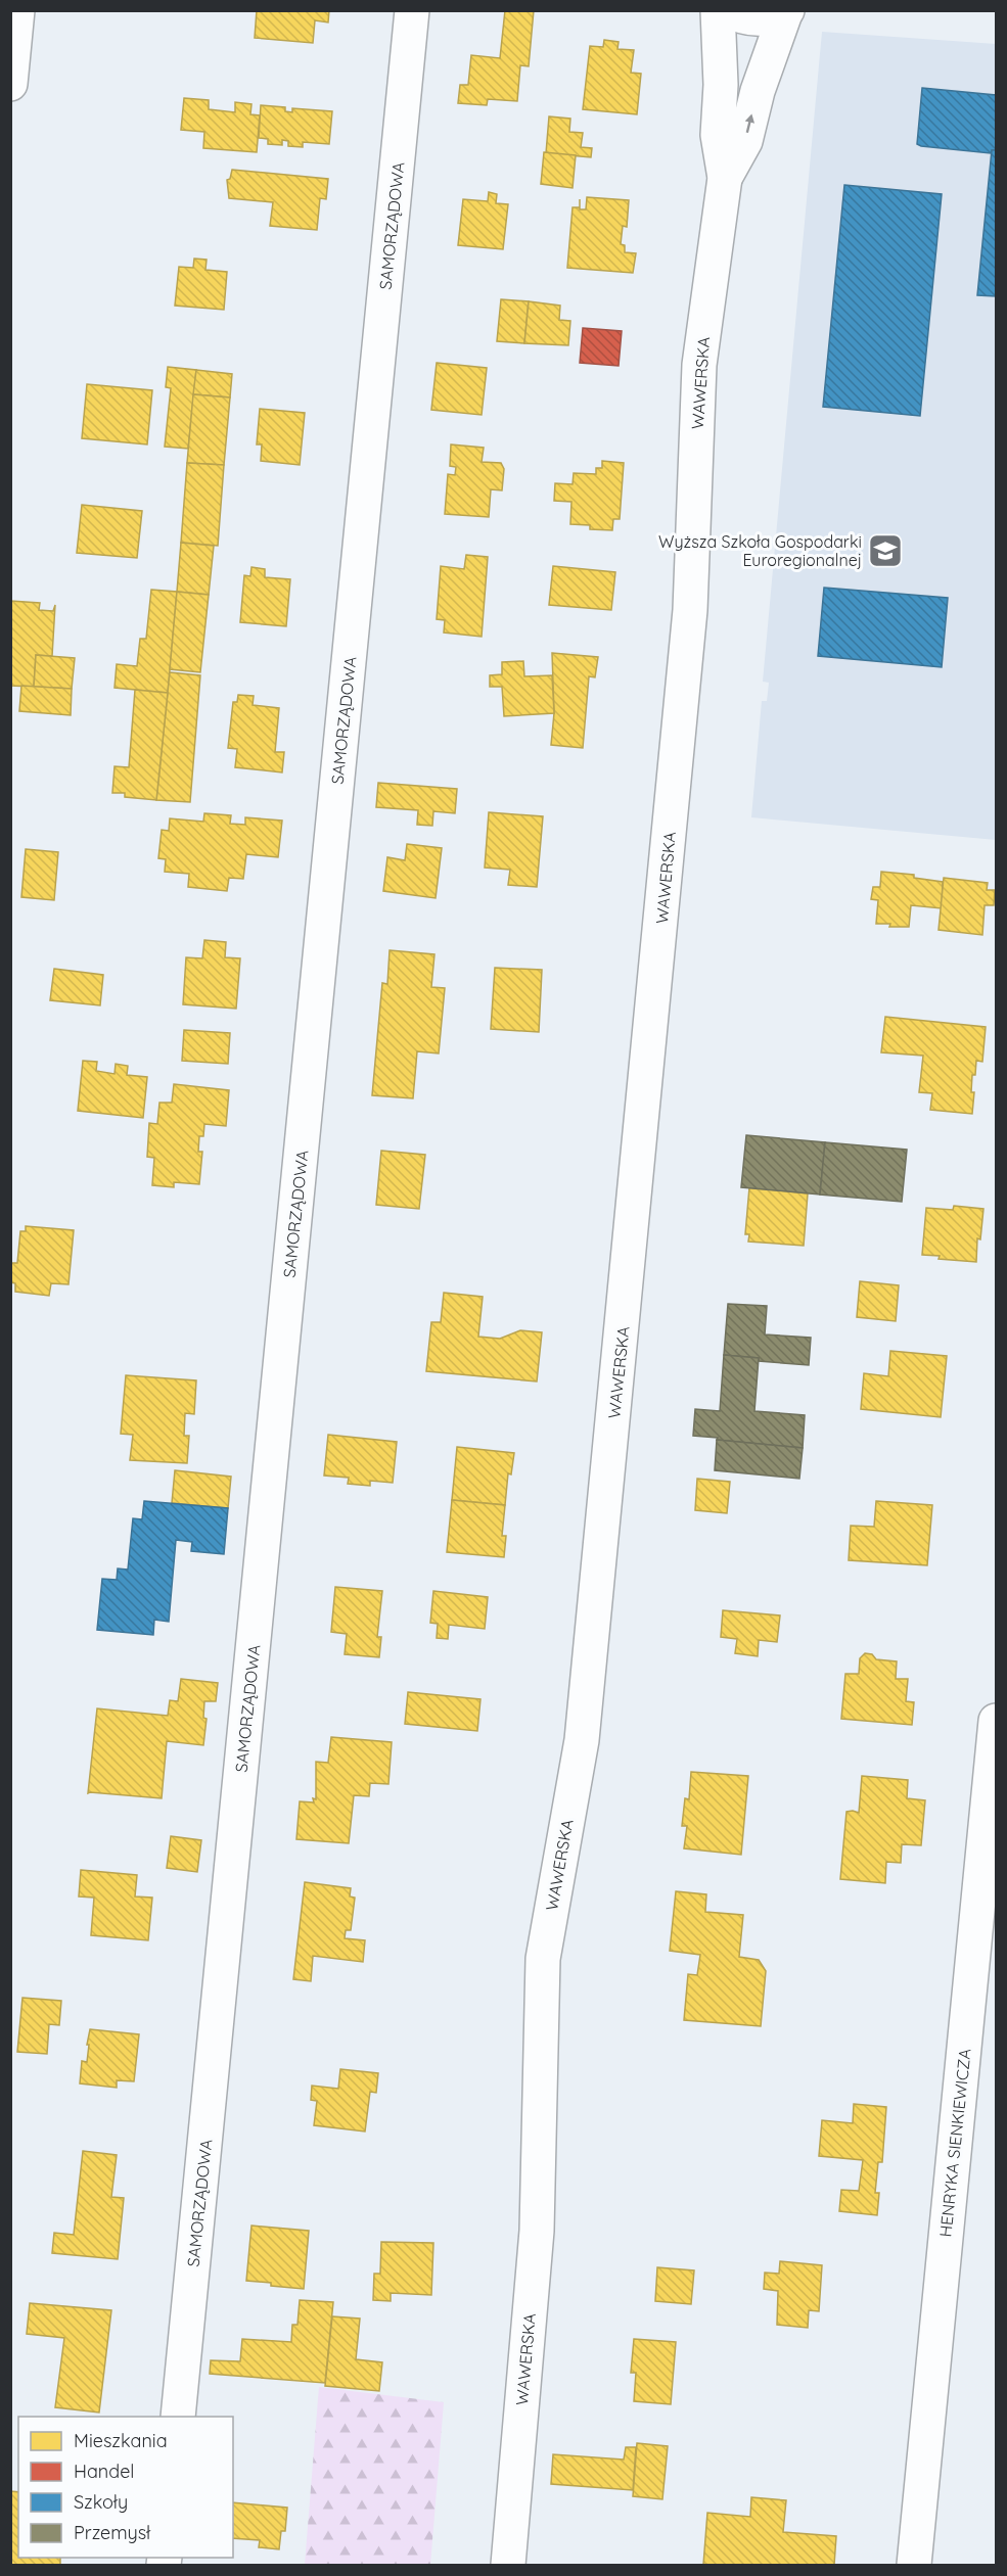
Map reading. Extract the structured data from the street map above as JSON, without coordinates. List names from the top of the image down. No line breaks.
{"streets":{"street":["SAMORZĄDOWA","WAWERSKA","HENRYKA SIENKIEWICZA"]},"places":{"school or university":["Wyższa Szkoła Gospodarki Euroregionalnej"]},"legend":["Mieszkania","Handel","Szkoły","Przemysł"]}
